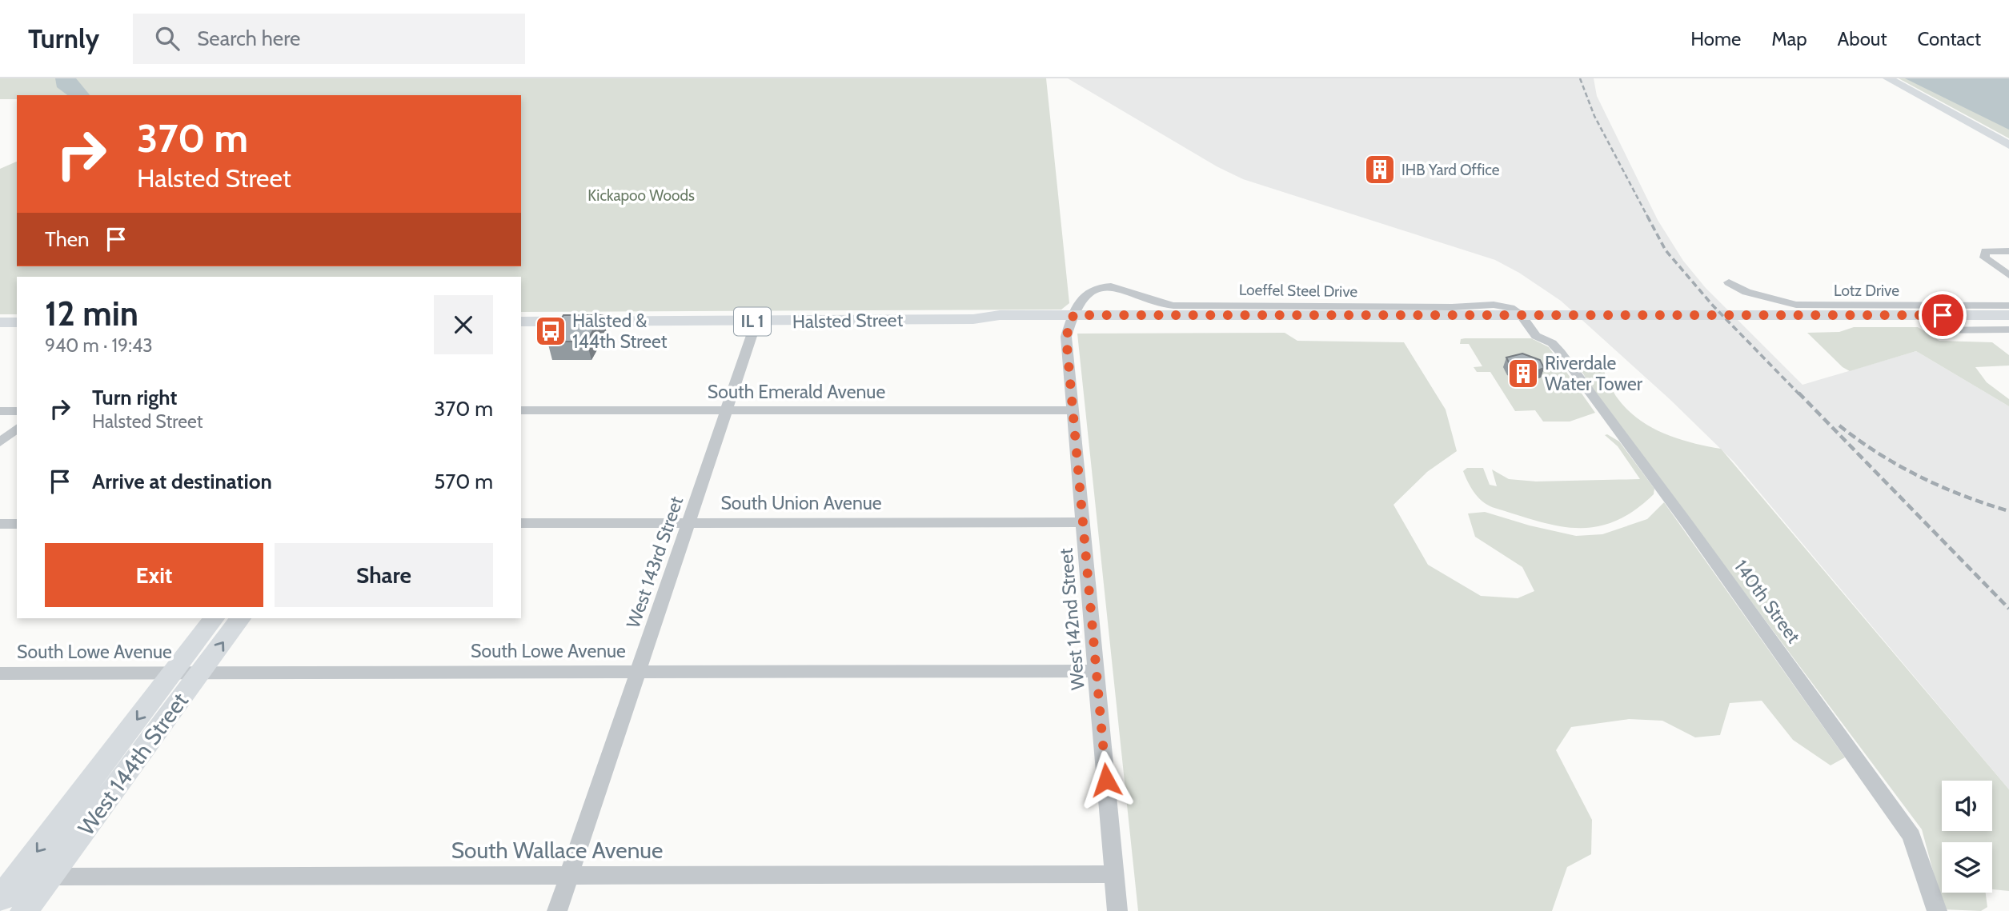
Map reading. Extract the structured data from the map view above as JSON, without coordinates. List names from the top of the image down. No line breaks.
{"streets":{"main road":["Halsted Street","IL 1"],"street":["Loeffel Steel Drive","Lotz Drive","South Emerald Avenue","South Union Avenue","West 143rd Street","140th Street","West 142nd Street","South Lowe Avenue","West 144th Street","South Wallace Avenue"]},"crossings":[["Loeffel Steel Drive","Halsted Street"],["Loeffel Steel Drive","140th Street"],["Loeffel Steel Drive","West 142nd Street"],["Halsted Street","West 143rd Street"],["Halsted Street","West 142nd Street"],["South Emerald Avenue","West 143rd Street"],["South Emerald Avenue","West 142nd Street"],["South Union Avenue","West 143rd Street"],["South Union Avenue","West 142nd Street"],["West 143rd Street","South Lowe Avenue"],["West 143rd Street","South Wallace Avenue"],["West 142nd Street","South Lowe Avenue"],["West 142nd Street","South Wallace Avenue"],["South Lowe Avenue","West 144th Street"],["West 144th Street","South Wallace Avenue"]],"parks":["Kickapoo Woods"],"places":{"building":["IHB Yard Office","Riverdale Water Tower"],"bus stop":["Halsted & 144th Street"]},"page":{"header":"Turnly","search":"Search here","nav":["Home","Map","About","Contact"],"turn":["370 m","Halsted Street"],"then":"Then","heading":["12 min","940 m · 19:43"],"list":[{"name":"Turn right","note":"Halsted Street","value":"370 m"},{"name":"Arrive at destination","value":"570 m"}],"buttons":["Exit","Share"]}}
